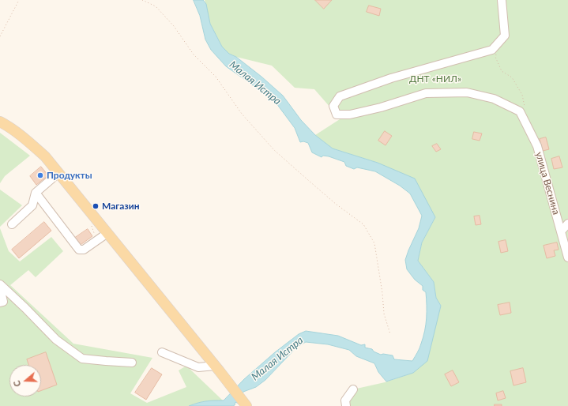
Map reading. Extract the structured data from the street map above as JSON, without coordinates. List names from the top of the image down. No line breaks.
{"streets":{"street":["улица Веснина"]},"water":["Малая Истра"],"parks":["ДНТ «НИЛ»"],"places":["Продукты","Магазин"],"north":"left"}
